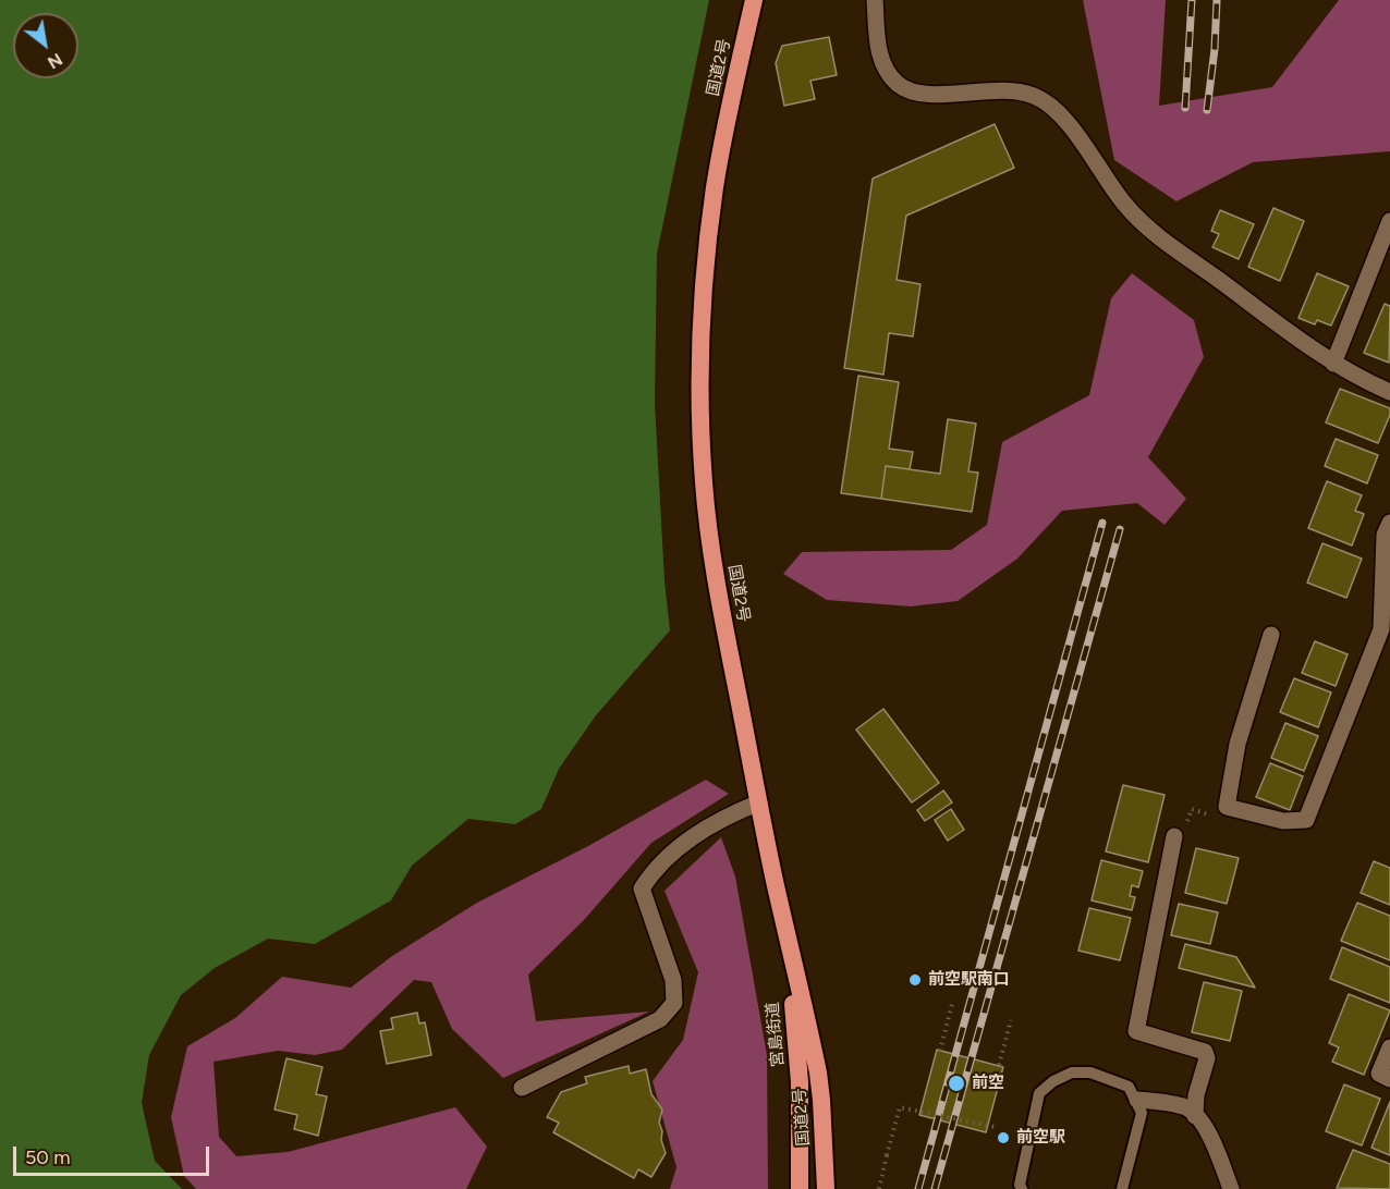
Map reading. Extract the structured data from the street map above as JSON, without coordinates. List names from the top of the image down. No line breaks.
{"streets":{"highway":["国道2号","宮島街道"]},"crossings":[["国道2号","宮島街道"]],"places":["前空駅南口","前空","前空駅"],"scale_bar":"50 m","north":"bottom right"}
